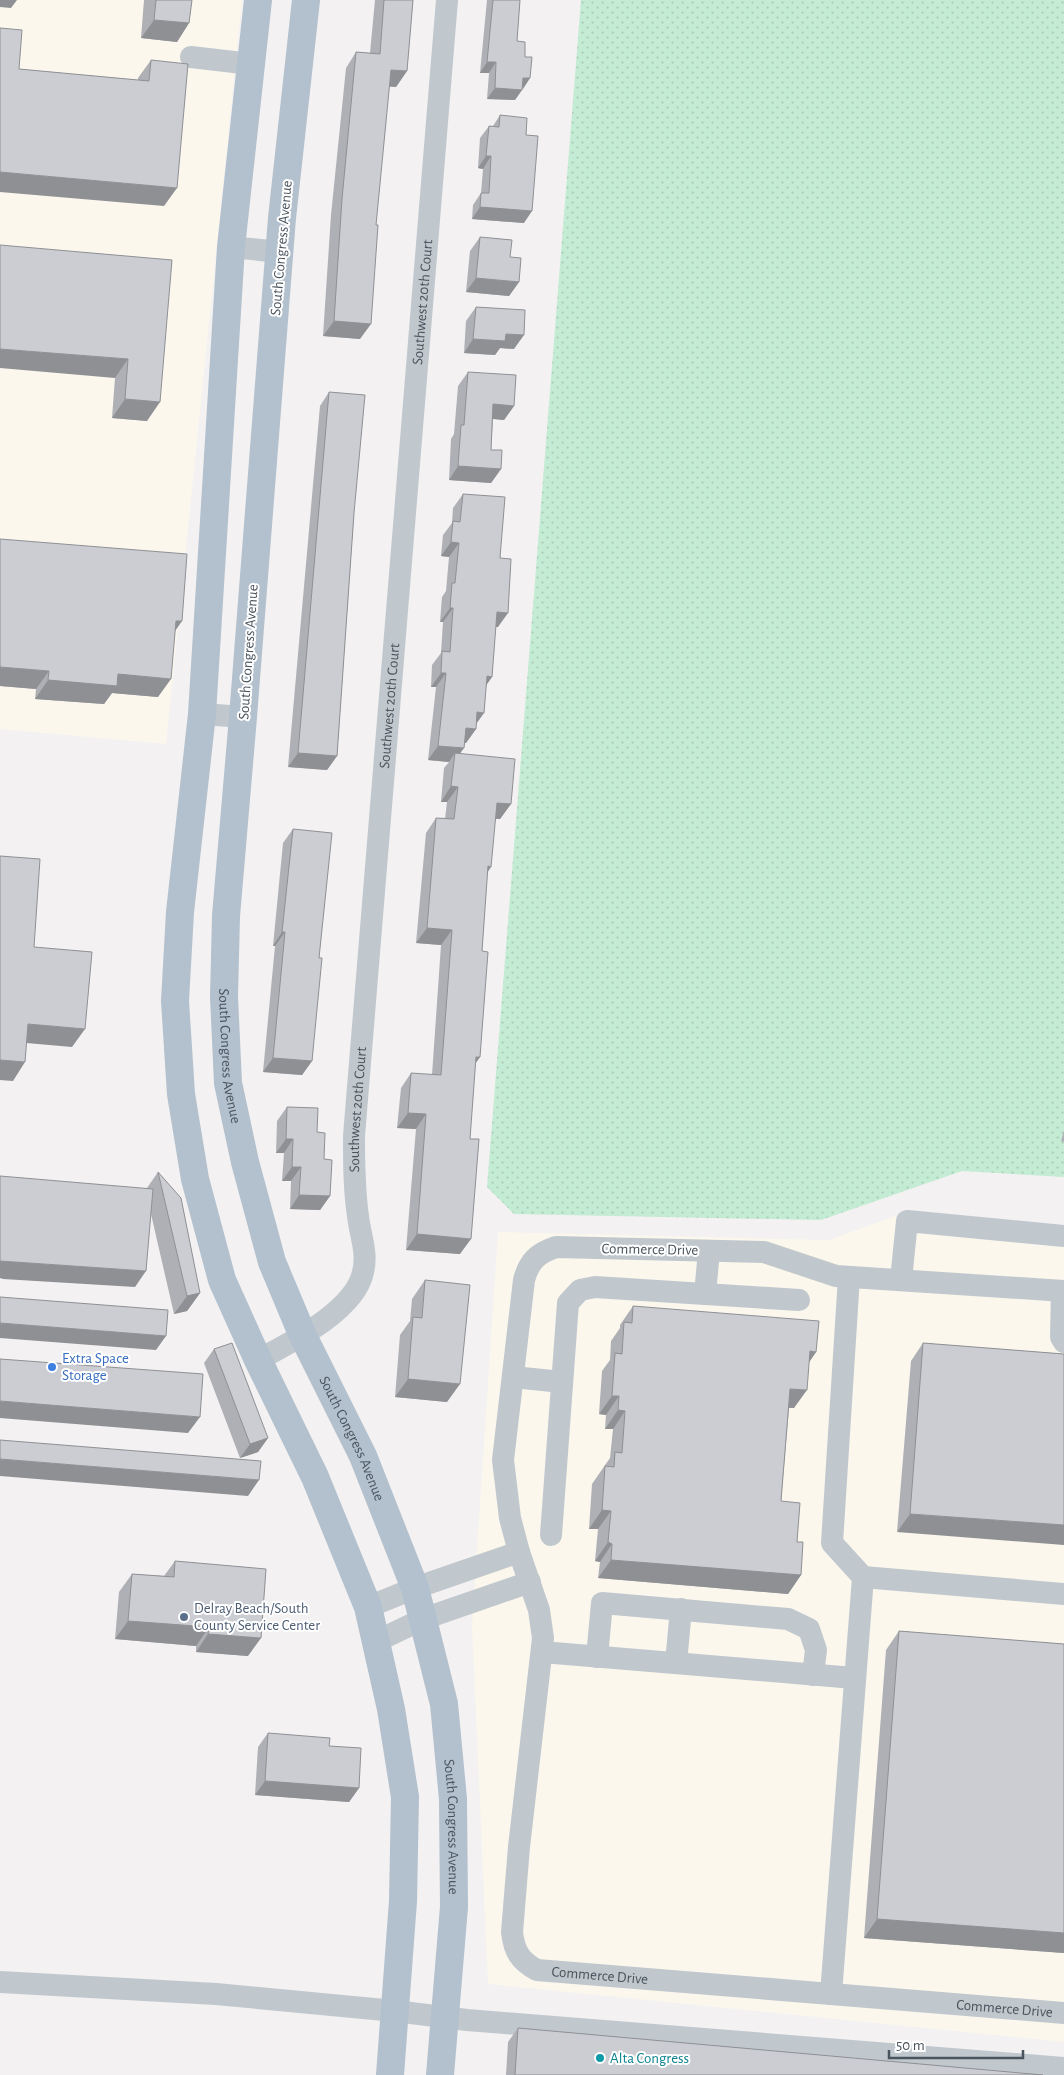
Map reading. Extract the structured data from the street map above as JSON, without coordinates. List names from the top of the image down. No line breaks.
{"streets":{"main road":["South Congress Avenue"],"street":["Southwest 20th Court","Commerce Drive"]},"crossings":[["South Congress Avenue","Southwest 20th Court"]],"places":["Extra Space Storage","Delray Beach/South County Service Center","Alta Congress"],"scale_bar":"50 m"}
